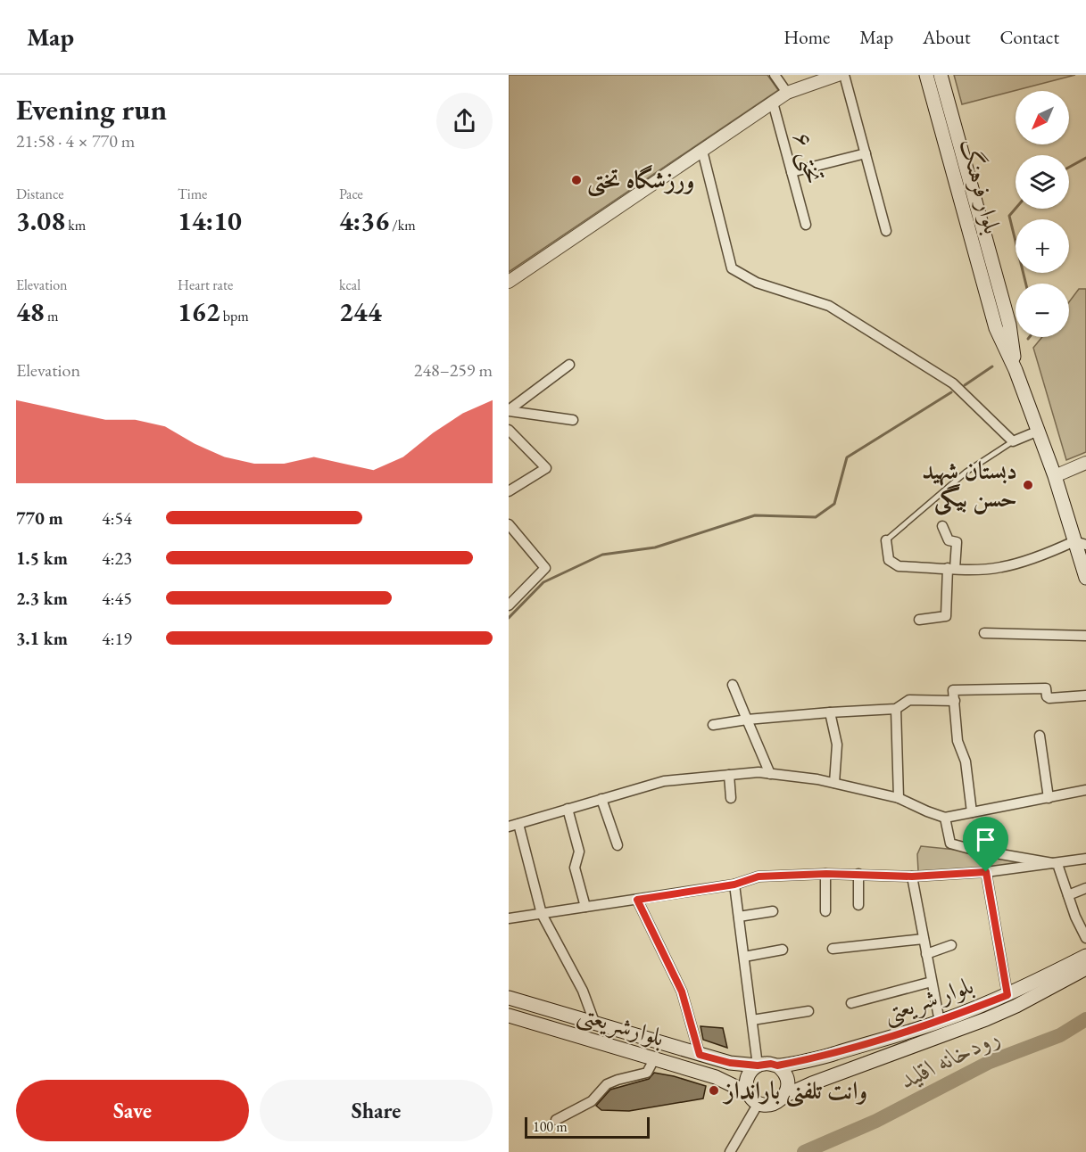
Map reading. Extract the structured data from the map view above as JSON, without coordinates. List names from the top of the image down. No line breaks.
{"streets":{"main road":["بلوار فرهنگ","بلوار شریعتی","بلوارشریعتی"],"street":["تختی ۶"]},"crossings":[["بلوار شریعتی","بلوارشریعتی"]],"water":["رودخانه اقلید"],"places":["ورزشگاه تختی","دبستان شهید حسن بیگی","وانت تلفنی بارانداز"],"scale_bar":"100 m","north":"bottom left","page":{"header":"Map","nav":["Home","Map","About","Contact"],"heading":["Evening run","21:58 · 4 × 770 m"],"map_buttons":["+","−"],"stats":[["Distance","3.08 km"],["Time","14:10"],["Pace","4:36 /km"],["Elevation","48 m"],["Heart rate","162 bpm"],["kcal","244"]],"chart":["Elevation","248–259 m"],"list":[{"name":"770 m","note":"4:54"},{"name":"1.5 km","note":"4:23"},{"name":"2.3 km","note":"4:45"},{"name":"3.1 km","note":"4:19"}],"buttons":["Save","Share"],"scale":"100 m"}}
